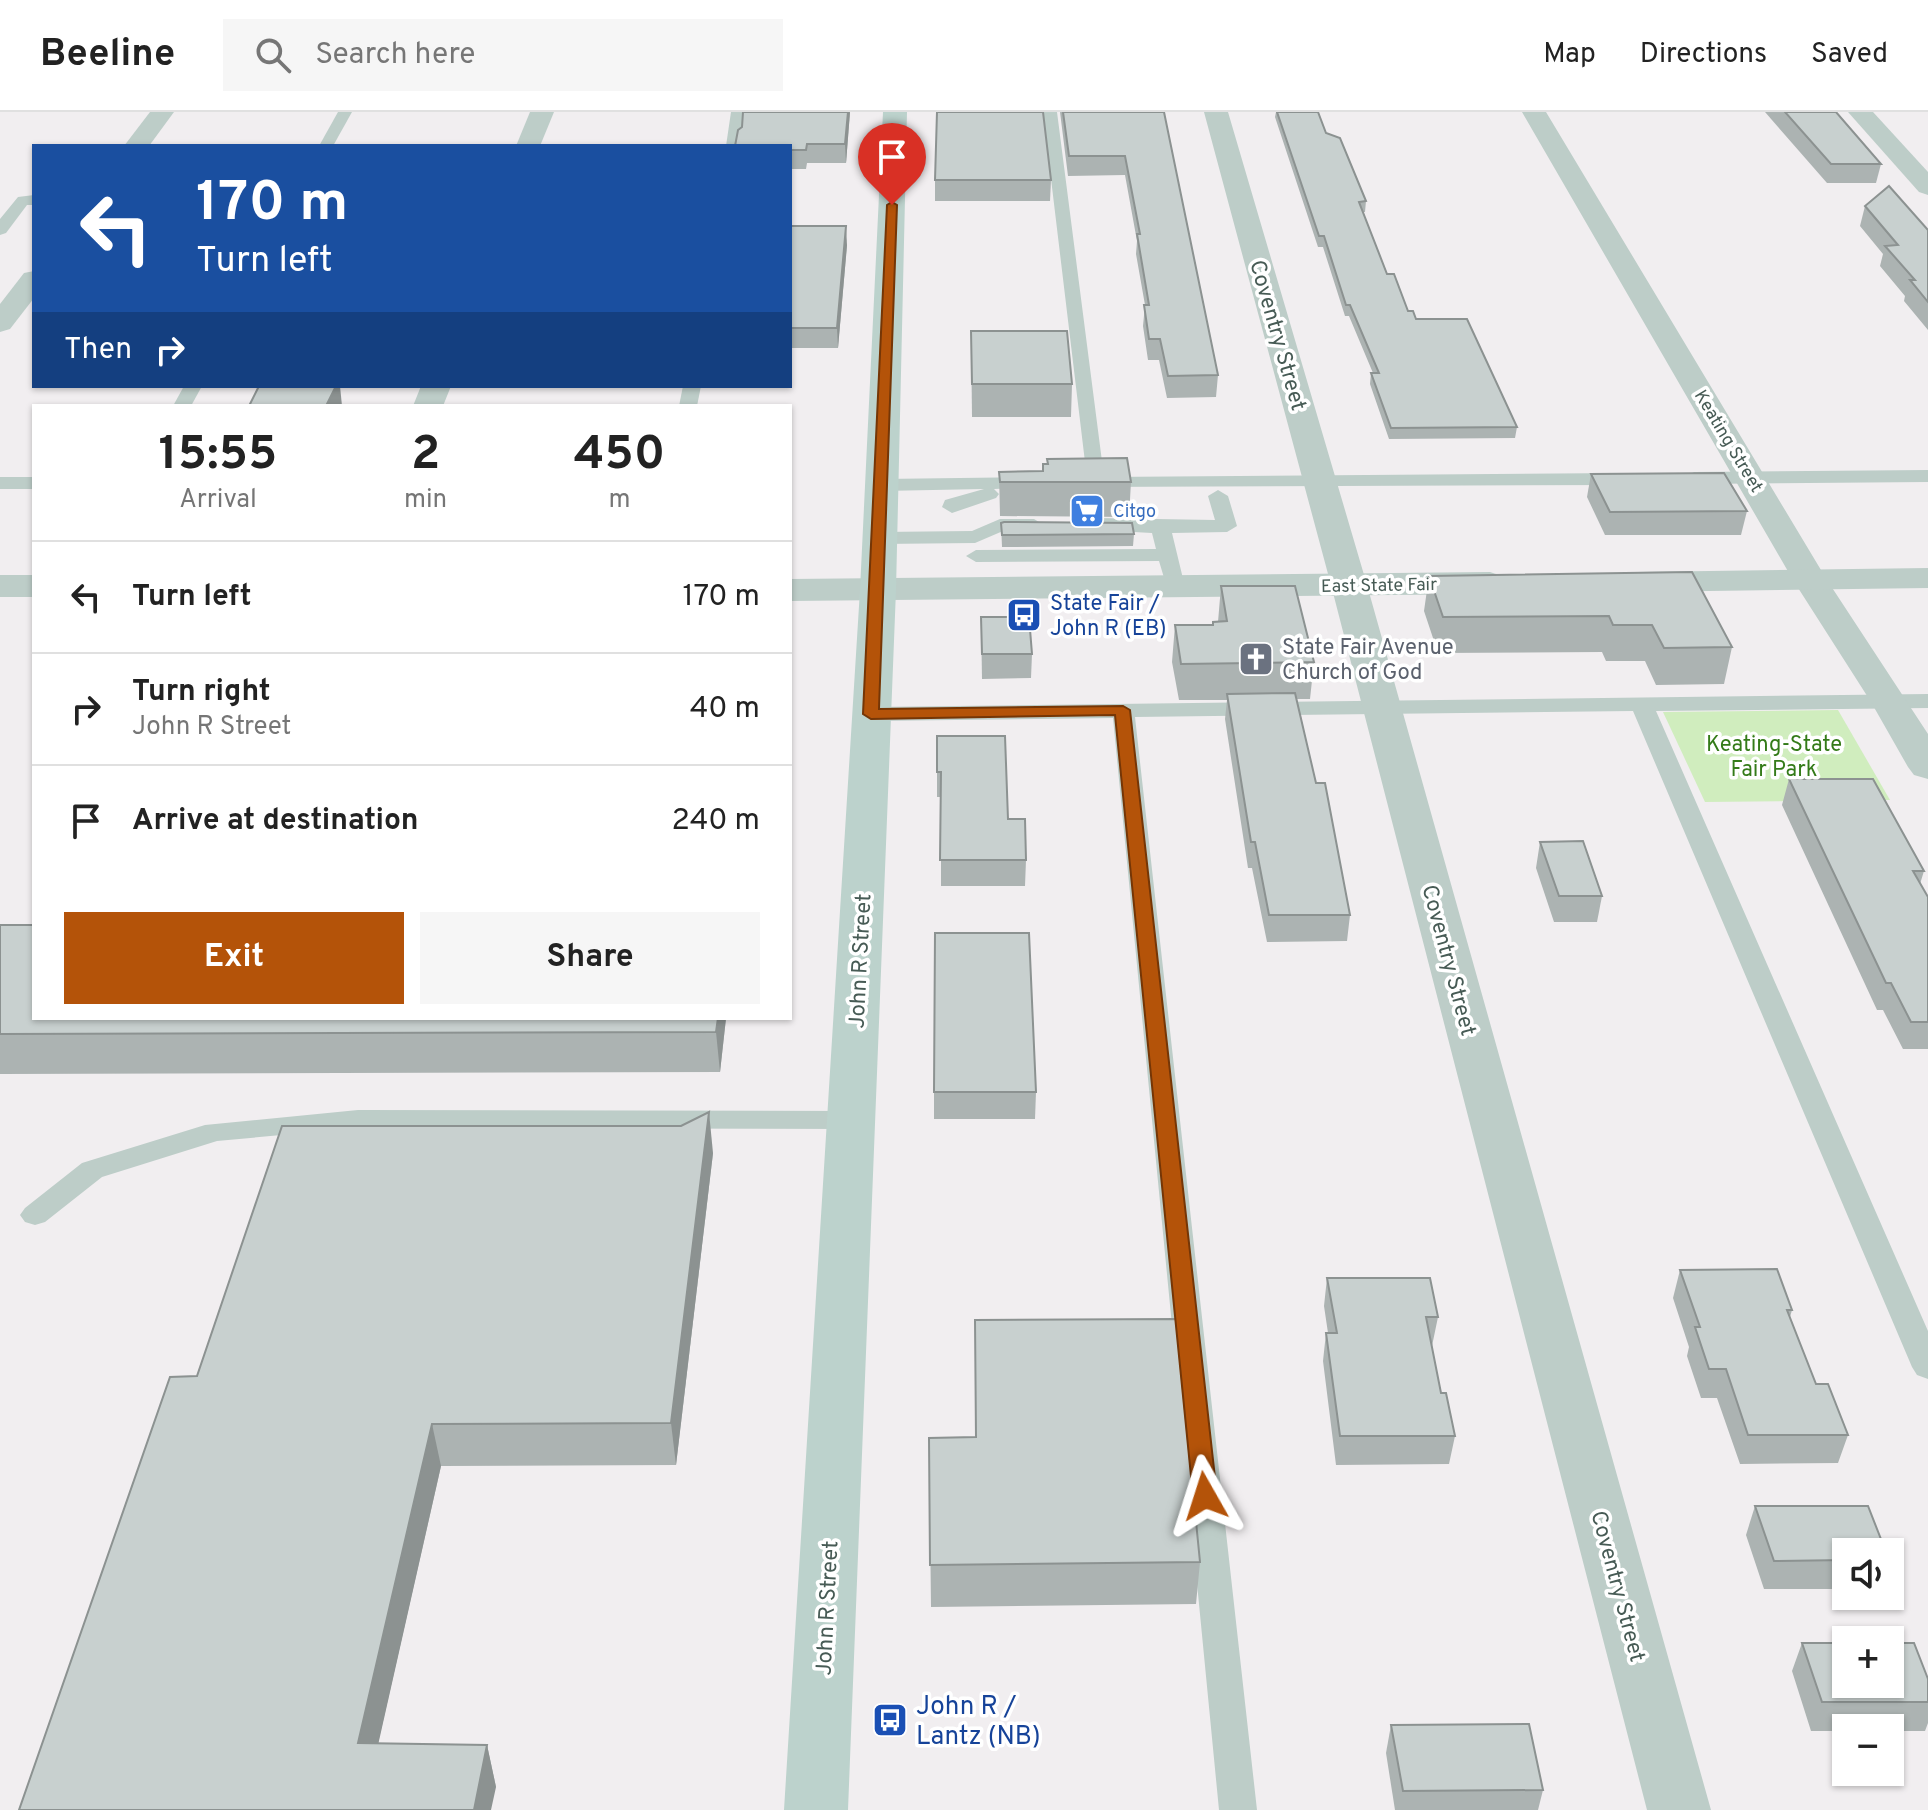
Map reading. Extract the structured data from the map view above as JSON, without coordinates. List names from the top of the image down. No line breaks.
{"streets":{"main road":["John R Street"],"street":["Coventry Street","Keating Street","East State Fair"]},"crossings":[["Coventry Street","East State Fair"],["East State Fair","John R Street"]],"parks":["Keating-State Fair Park"],"places":{"supermarket":["Citgo"],"bus stop":["State Fair / John R (EB)","John R / Lantz (NB)"],"church":["State Fair Avenue Church of God"]},"page":{"header":"Beeline","search":"Search here","nav":["Map","Directions","Saved"],"turn":["170 m","Turn left"],"then":"Then","eta":["15:55","Arrival","2","min","450","m"],"list":[{"name":"Turn left","value":"170 m"},{"name":"Turn right","note":"John R Street","value":"40 m"},{"name":"Arrive at destination","value":"240 m"}],"buttons":["Exit","Share"],"map_buttons":["+","−"]}}
